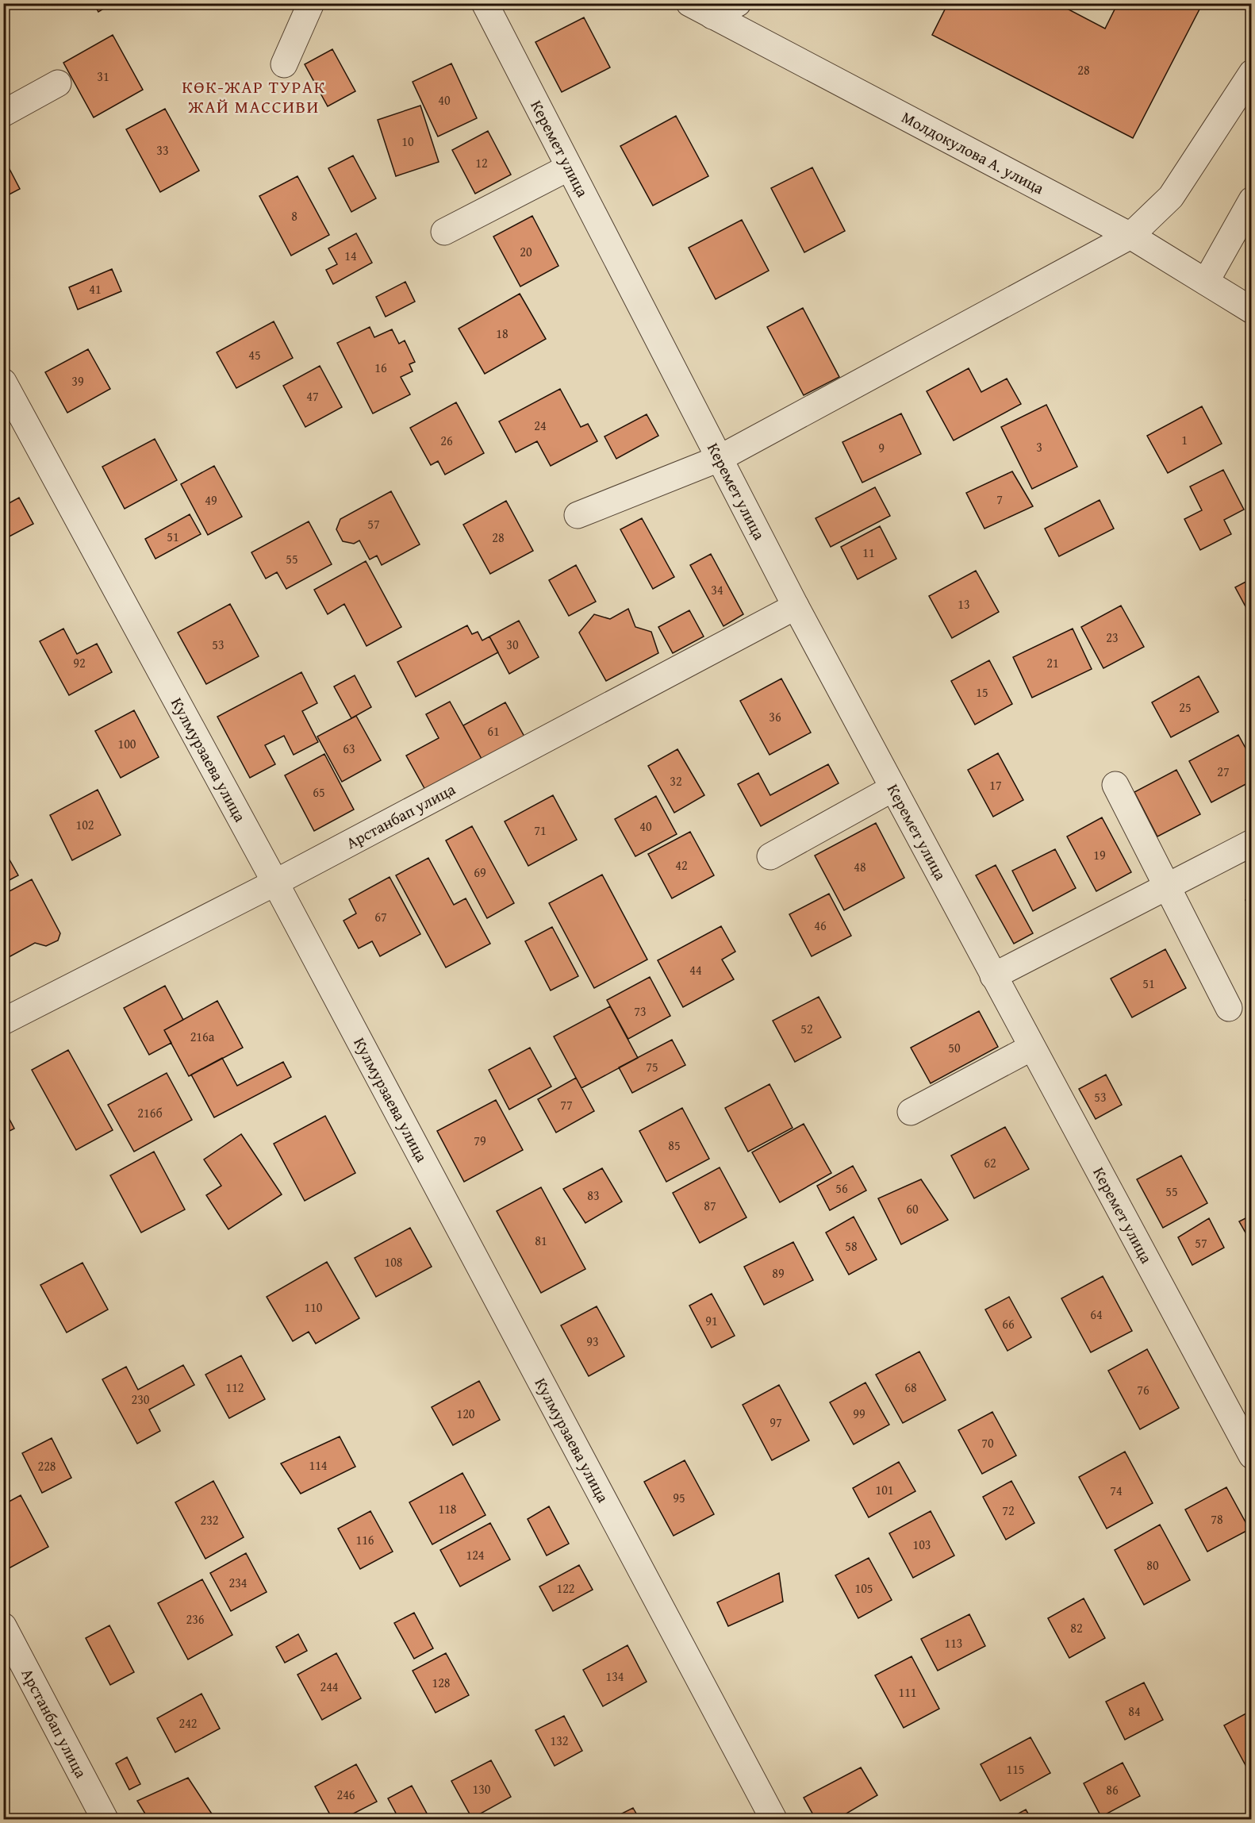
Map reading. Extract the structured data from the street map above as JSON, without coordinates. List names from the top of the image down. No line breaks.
{"streets":{"street":["Керемет улица","Молдокулова А. улица","Кулмурзаева улица","Арстанбап улица"]},"crossings":[["Керемет улица","Арстанбап улица"],["Кулмурзаева улица","Арстанбап улица"]],"districts":["КӨК-ЖАР ТУРАК ЖАЙ МАССИВИ"],"house_numbers":["28","31","40","10","33","12","8","20","14","41","18","45","16","39","47","24","1","26","3","9","7","49","57","51","28","11","55","34","13","23","53","30","92","21","15","25","36","61","100","63","27","32","17","65","102","40","71","19","42","48","69","67","46","44","51","73","52","216а","50","75","53","77","216б","79","85","62","56","55","83","87","60","81","57","58","108","89","110","64","91","66","93","112","68","76","230","120","99","97","70","114","228","101","74","95","118","72","78","232","116","103","124","80","234","122","105","236","82","113","134","128","244","111","84","242","132","115","130","86","246"]}
